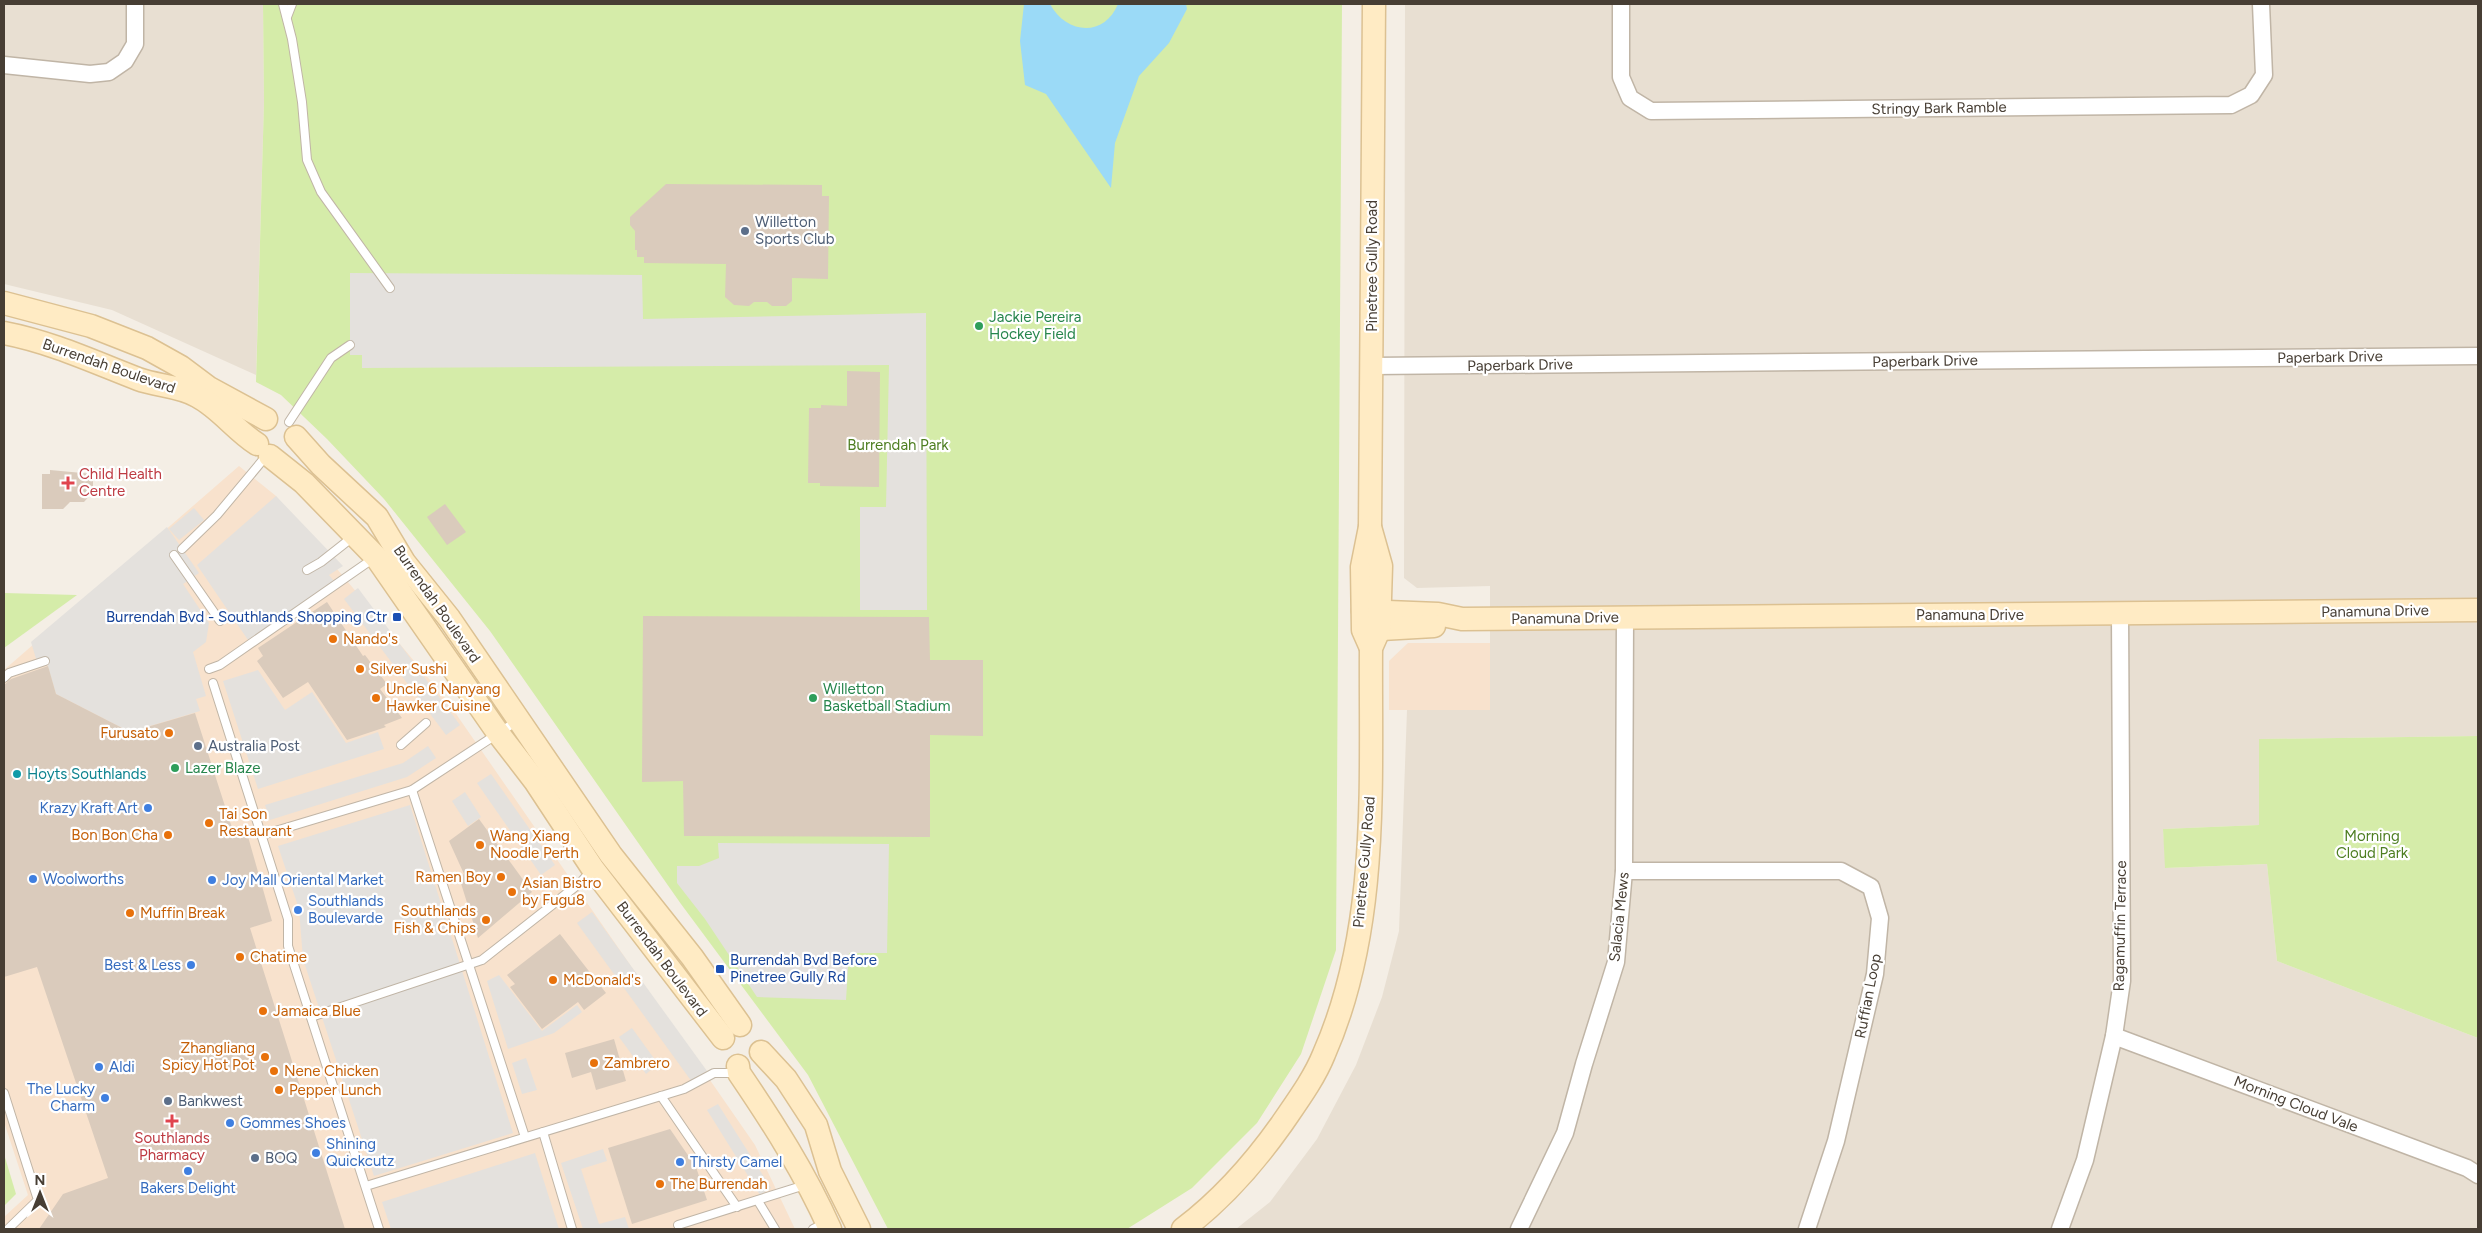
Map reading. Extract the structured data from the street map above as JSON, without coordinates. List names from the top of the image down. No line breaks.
{"streets":{"main road":["Pinetree Gully Road","Burrendah Boulevard","Panamuna Drive"],"street":["Stringy Bark Ramble","Paperbark Drive","Salacia Mews","Ragamuffin Terrace","Ruffian Loop","Morning Cloud Vale"]},"crossings":[["Pinetree Gully Road","Paperbark Drive"],["Pinetree Gully Road","Panamuna Drive"],["Panamuna Drive","Salacia Mews"],["Panamuna Drive","Ragamuffin Terrace"],["Salacia Mews","Ruffian Loop"],["Ragamuffin Terrace","Morning Cloud Vale"]],"parks":["Burrendah Park","Morning Cloud Park"],"places":{"other":["Willetton Sports Club","Jackie Pereira Hockey Field","Nando's","Silver Sushi","Uncle 6 Nanyang Hawker Cuisine","Willetton Basketball Stadium","Furusato","Australia Post","Lazer Blaze","Hoyts Southlands","Krazy Kraft Art","Tai Son Restaurant","Bon Bon Cha","Wang Xiang Noodle Perth","Ramen Boy","Woolworths","Joy Mall Oriental Market","Asian Bistro by Fugu8","Southlands Boulevarde","Muffin Break","Southlands Fish & Chips","Chatime","Best & Less","McDonald's","Jamaica Blue","Zhangliang Spicy Hot Pot","Zambrero","Aldi","Nene Chicken","Pepper Lunch","The Lucky Charm","Bankwest","Gommes Shoes","Shining Quickcutz","BOQ","Thirsty Camel","Bakers Delight","The Burrendah"],"health":["Child Health Centre","Southlands Pharmacy"],"transit":["Burrendah Bvd - Southlands Shopping Ctr","Burrendah Bvd Before Pinetree Gully Rd"]},"north":"top"}
